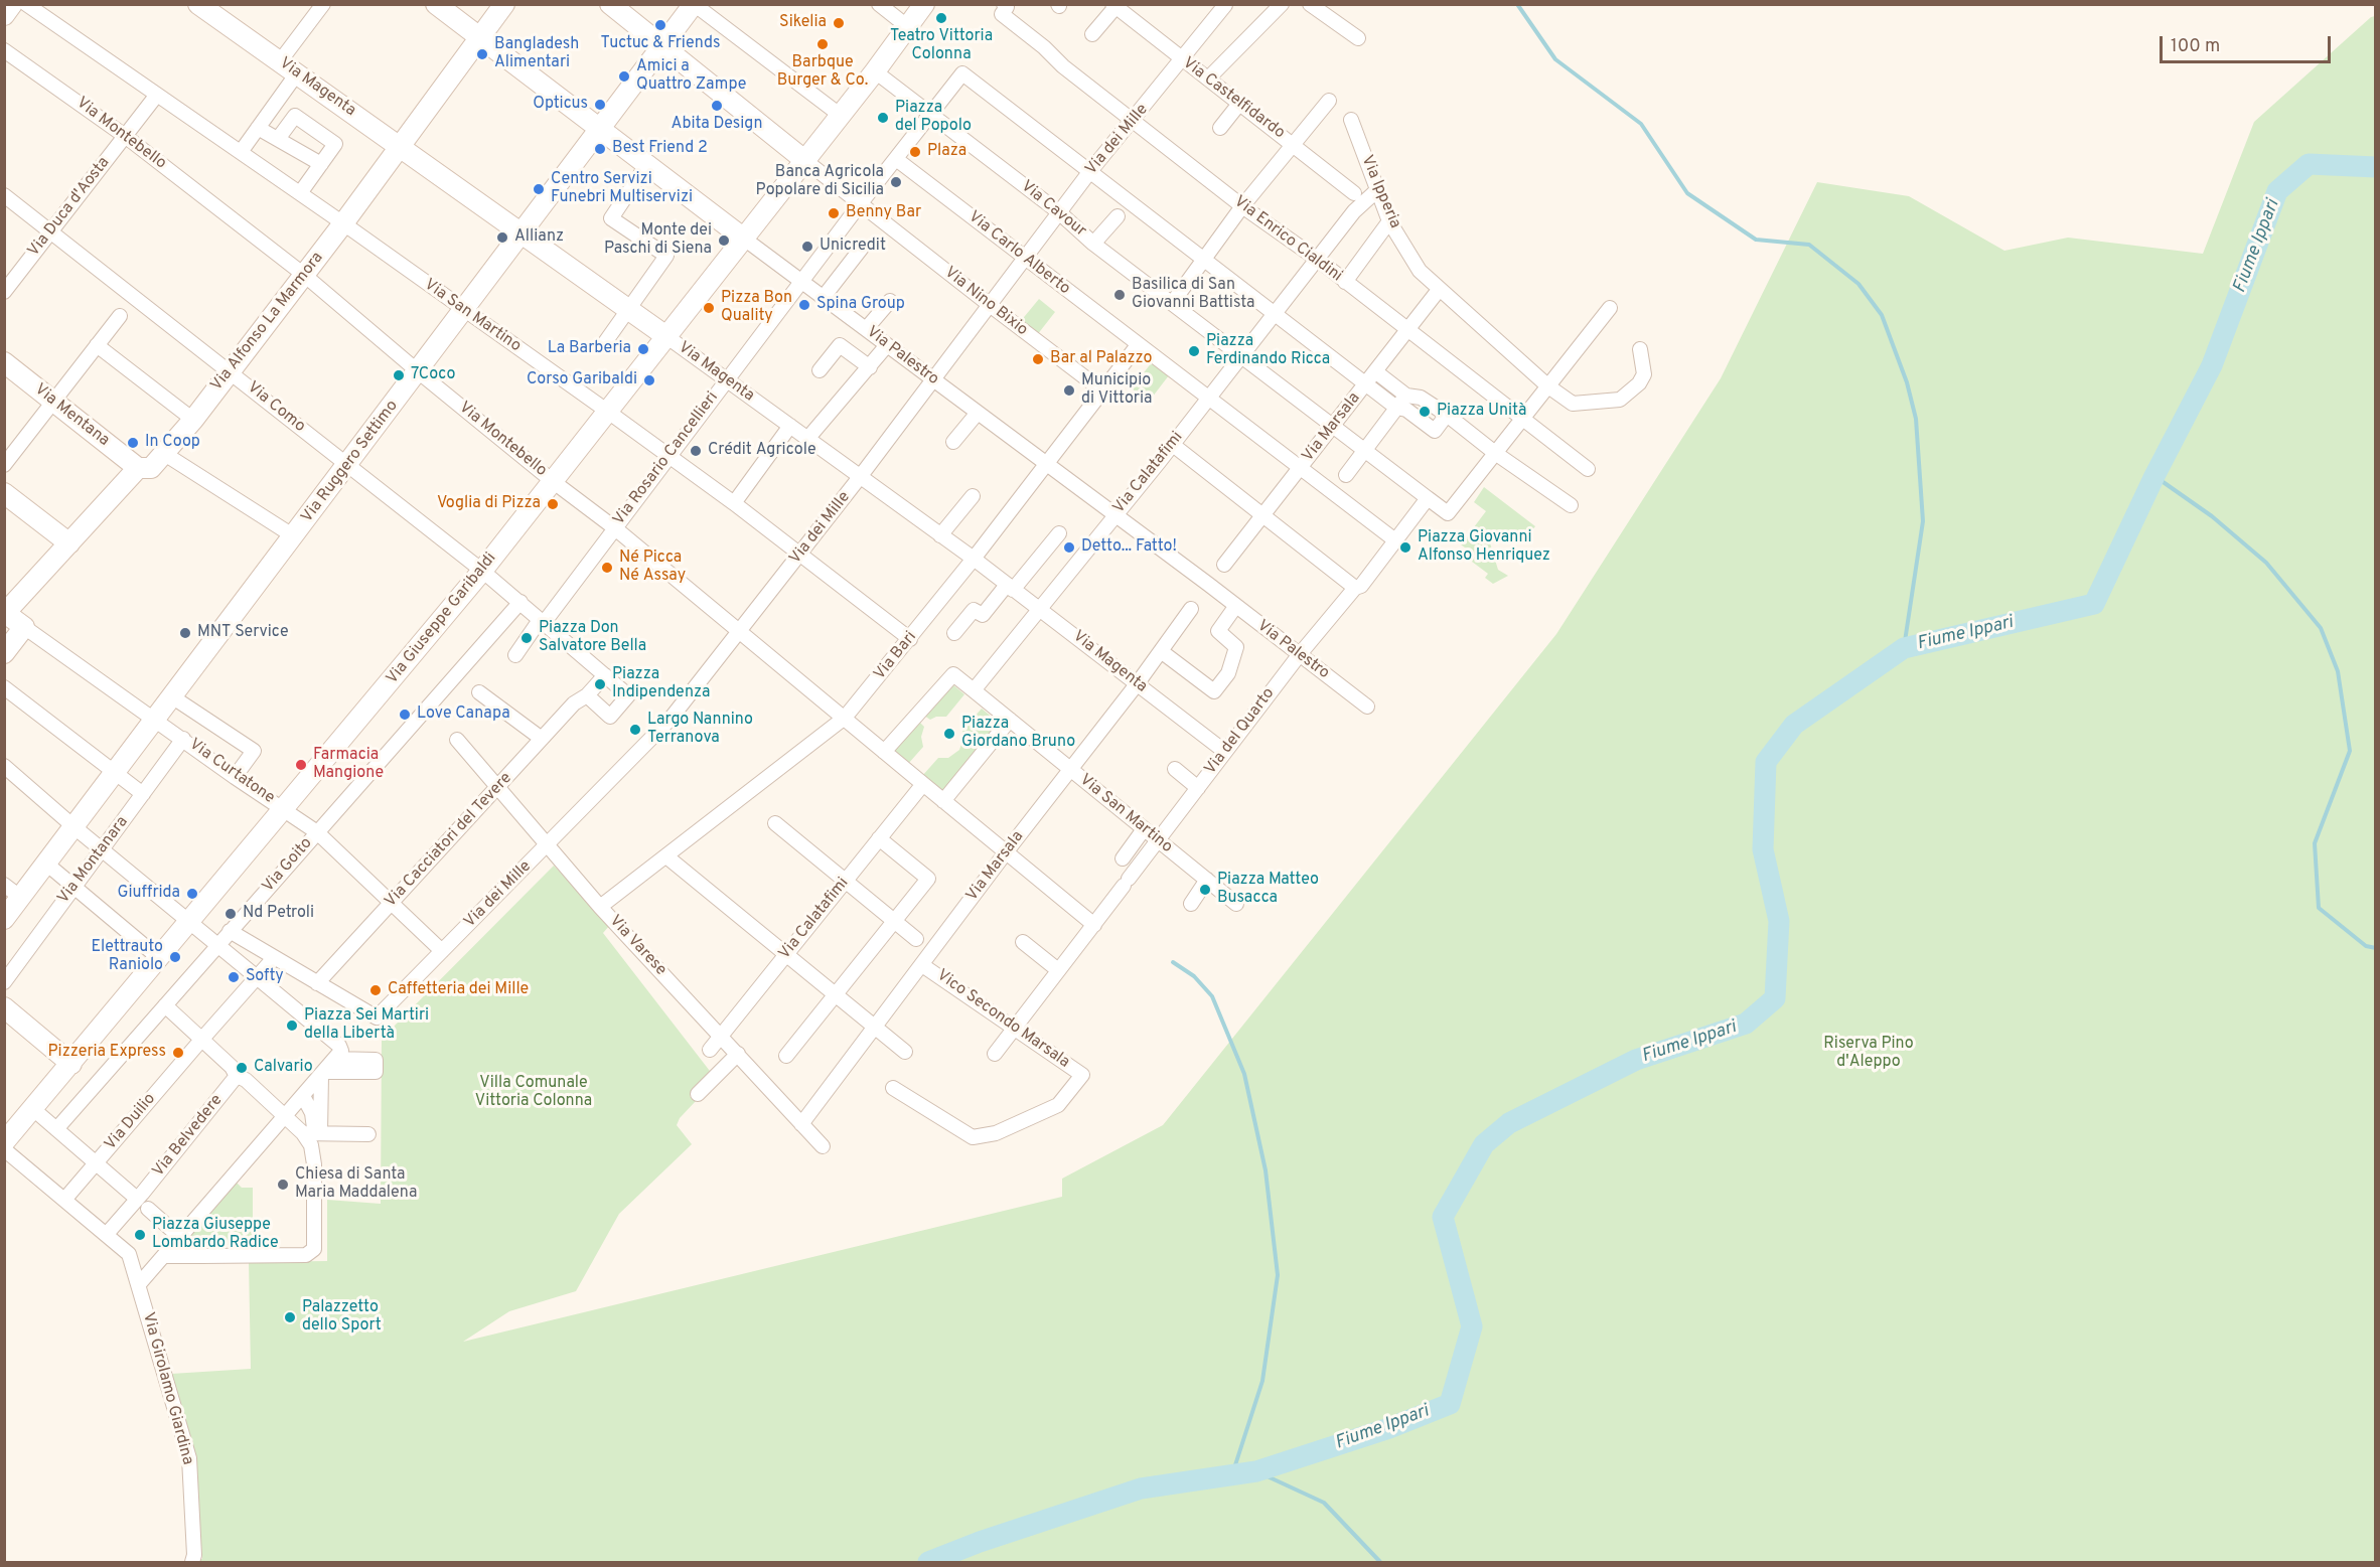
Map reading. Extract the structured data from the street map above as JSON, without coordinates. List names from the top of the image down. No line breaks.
{"streets":{"main road":["Via Magenta","Via Alfonso La Marmora","Via Palestro","Via Mentana","Via Ruggero Settimo","Via Giuseppe Garibaldi","Via Curtatone"],"street":["Via Castelfidardo","Via Montebello","Via dei Mille","Via Ipperia","Via Duca d'Aosta","Via Cavour","Via Enrico Cialdini","Via Carlo Alberto","Via Nino Bixio","Via San Martino","Via Como","Via Marsala","Via Rosario Cancellieri","Via Calatafimi","Via Bari","Via del Quarto","Via Cacciatori del Tevere","Via Montanara","Via Goito","Via Varese","Vico Secondo Marsala","Via Duilio","Via Belvedere","Via Girolamo Giardina"]},"crossings":[["Via Magenta","Via dei Mille"],["Via Magenta","Via Alfonso La Marmora"],["Via Magenta","Via Marsala"],["Via Magenta","Via Rosario Cancellieri"],["Via Magenta","Via Ruggero Settimo"],["Via Magenta","Via Calatafimi"],["Via Magenta","Via Giuseppe Garibaldi"],["Via Magenta","Via Bari"],["Via Magenta","Via del Quarto"],["Via Castelfidardo","Via dei Mille"],["Via Montebello","Via dei Mille"],["Via Montebello","Via Duca d'Aosta"],["Via Montebello","Via San Martino"],["Via Montebello","Via Alfonso La Marmora"],["Via Montebello","Via Rosario Cancellieri"],["Via Montebello","Via Ruggero Settimo"],["Via Montebello","Via Calatafimi"],["Via Montebello","Via Giuseppe Garibaldi"],["Via Montebello","Via Bari"],["Via dei Mille","Via Cavour"],["Via dei Mille","Via Enrico Cialdini"],["Via dei Mille","Via Carlo Alberto"],["Via dei Mille","Via Nino Bixio"],["Via dei Mille","Via San Martino"],["Via dei Mille","Via Palestro"],["Via dei Mille","Via Rosario Cancellieri"],["Via dei Mille","Via Curtatone"],["Via dei Mille","Via Cacciatori del Tevere"],["Via dei Mille","Via Varese"],["Via Ipperia","Via Marsala"],["Via Duca d'Aosta","Via San Martino"],["Via Duca d'Aosta","Via Como"],["Via Cavour","Via Rosario Cancellieri"],["Via Cavour","Via Calatafimi"],["Via Cavour","Via Giuseppe Garibaldi"],["Via Enrico Cialdini","Via Marsala"],["Via Carlo Alberto","Via Rosario Cancellieri"],["Via Carlo Alberto","Via Calatafimi"],["Via Carlo Alberto","Via Bari"],["Via Nino Bixio","Via Rosario Cancellieri"],["Via Nino Bixio","Via Giuseppe Garibaldi"],["Via Nino Bixio","Via Bari"],["Via San Martino","Via Alfonso La Marmora"],["Via San Martino","Via Marsala"],["Via San Martino","Via Rosario Cancellieri"],["Via San Martino","Via Ruggero Settimo"],["Via San Martino","Via Calatafimi"],["Via San Martino","Via Giuseppe Garibaldi"],["Via San Martino","Via Bari"],["Via San Martino","Via del Quarto"],["Via Alfonso La Marmora","Via Palestro"],["Via Alfonso La Marmora","Via Como"],["Via Alfonso La Marmora","Via Mentana"],["Via Alfonso La Marmora","Via Curtatone"],["Via Palestro","Via Rosario Cancellieri"],["Via Palestro","Via Ruggero Settimo"],["Via Palestro","Via Calatafimi"],["Via Palestro","Via Giuseppe Garibaldi"],["Via Palestro","Via Bari"],["Via Palestro","Via del Quarto"],["Via Como","Via Rosario Cancellieri"],["Via Como","Via Ruggero Settimo"],["Via Como","Via Giuseppe Garibaldi"],["Via Como","Via Cacciatori del Tevere"],["Via Como","Via Goito"],["Via Marsala","Via Varese"],["Via Marsala","Vico Secondo Marsala"],["Via Ruggero Settimo","Via Curtatone"],["Via Calatafimi","Via Varese"],["Via Giuseppe Garibaldi","Via Curtatone"],["Via Bari","Via Varese"],["Via del Quarto","Vico Secondo Marsala"],["Via Curtatone","Via Cacciatori del Tevere"],["Via Curtatone","Via Montanara"],["Via Curtatone","Via Goito"],["Via Cacciatori del Tevere","Via Varese"],["Via Duilio","Via Girolamo Giardina"],["Via Belvedere","Via Girolamo Giardina"]],"water":["Fiume Ippari"],"parks":["Riserva Pino d'Aleppo","Villa Comunale Vittoria Colonna"],"places":["Teatro Vittoria Colonna","Sikelia","Tuctuc & Friends","Barbque Burger & Co.","Bangladesh Alimentari","Amici a Quattro Zampe","Opticus","Abita Design","Piazza del Popolo","Best Friend 2","Plaza","Banca Agricola Popolare di Sicilia","Centro Servizi Funebri Multiservizi","Benny Bar","Allianz","Monte dei Paschi di Siena","Unicredit","Basilica di San Giovanni Battista","Spina Group","Pizza Bon Quality","La Barberia","Piazza Ferdinando Ricca","Bar al Palazzo","7Coco","Corso Garibaldi","Municipio di Vittoria","Piazza Unità","In Coop","Crédit Agricole","Voglia di Pizza","Detto... Fatto!","Piazza Giovanni Alfonso Henriquez","Né Picca Né Assay","MNT Service","Piazza Don Salvatore Bella","Piazza Indipendenza","Love Canapa","Largo Nannino Terranova","Piazza Giordano Bruno","Farmacia Mangione","Piazza Matteo Busacca","Giuffrida","Nd Petroli","Elettrauto Raniolo","Softy","Caffetteria dei Mille","Piazza Sei Martiri della Libertà","Pizzeria Express","Calvario","Chiesa di Santa Maria Maddalena","Piazza Giuseppe Lombardo Radice","Palazzetto dello Sport"],"scale_bar":"100 m"}
